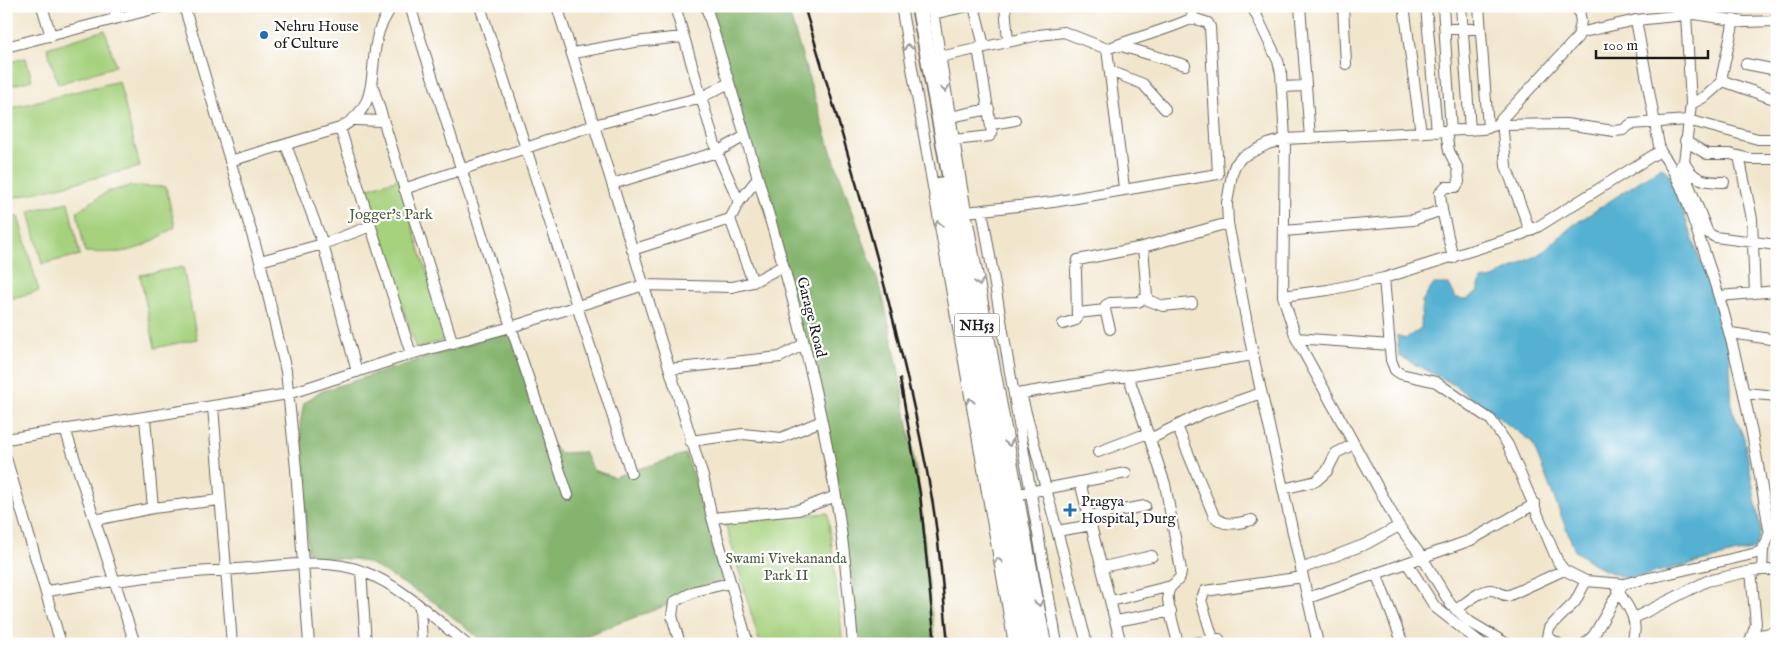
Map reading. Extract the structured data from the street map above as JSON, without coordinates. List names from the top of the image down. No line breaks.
{"streets":{"highway":["NH53"],"street":["Garage Road"]},"parks":["Jogger's Park","Swami Vivekananda Park II"],"places":{"other":["Nehru House of Culture"],"health":["Pragya Hospital, Durg"]},"scale_bar":"100 m"}
